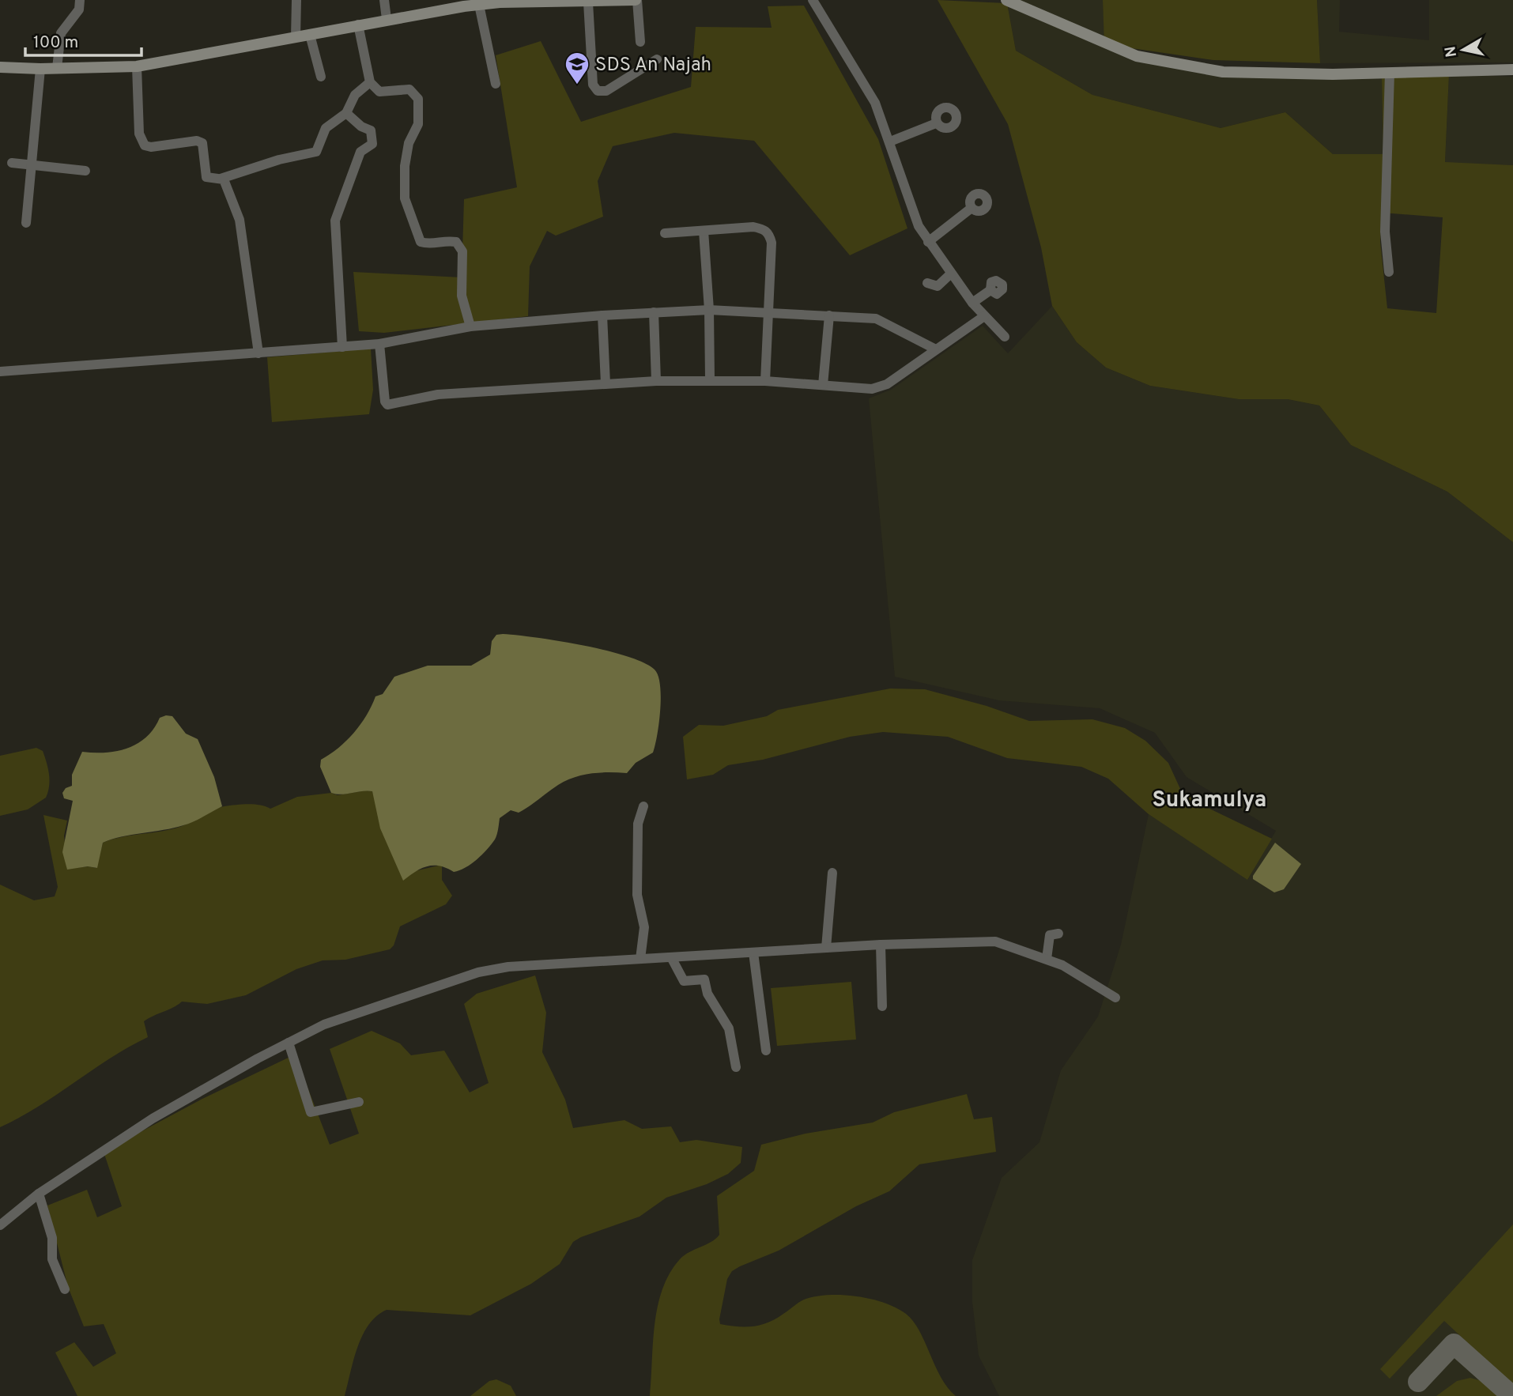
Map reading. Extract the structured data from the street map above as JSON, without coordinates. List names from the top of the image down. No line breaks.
{"districts":["Sukamulya"],"places":{"school or university":["SDS An Najah"]},"scale_bar":"100 m","north":"left"}
